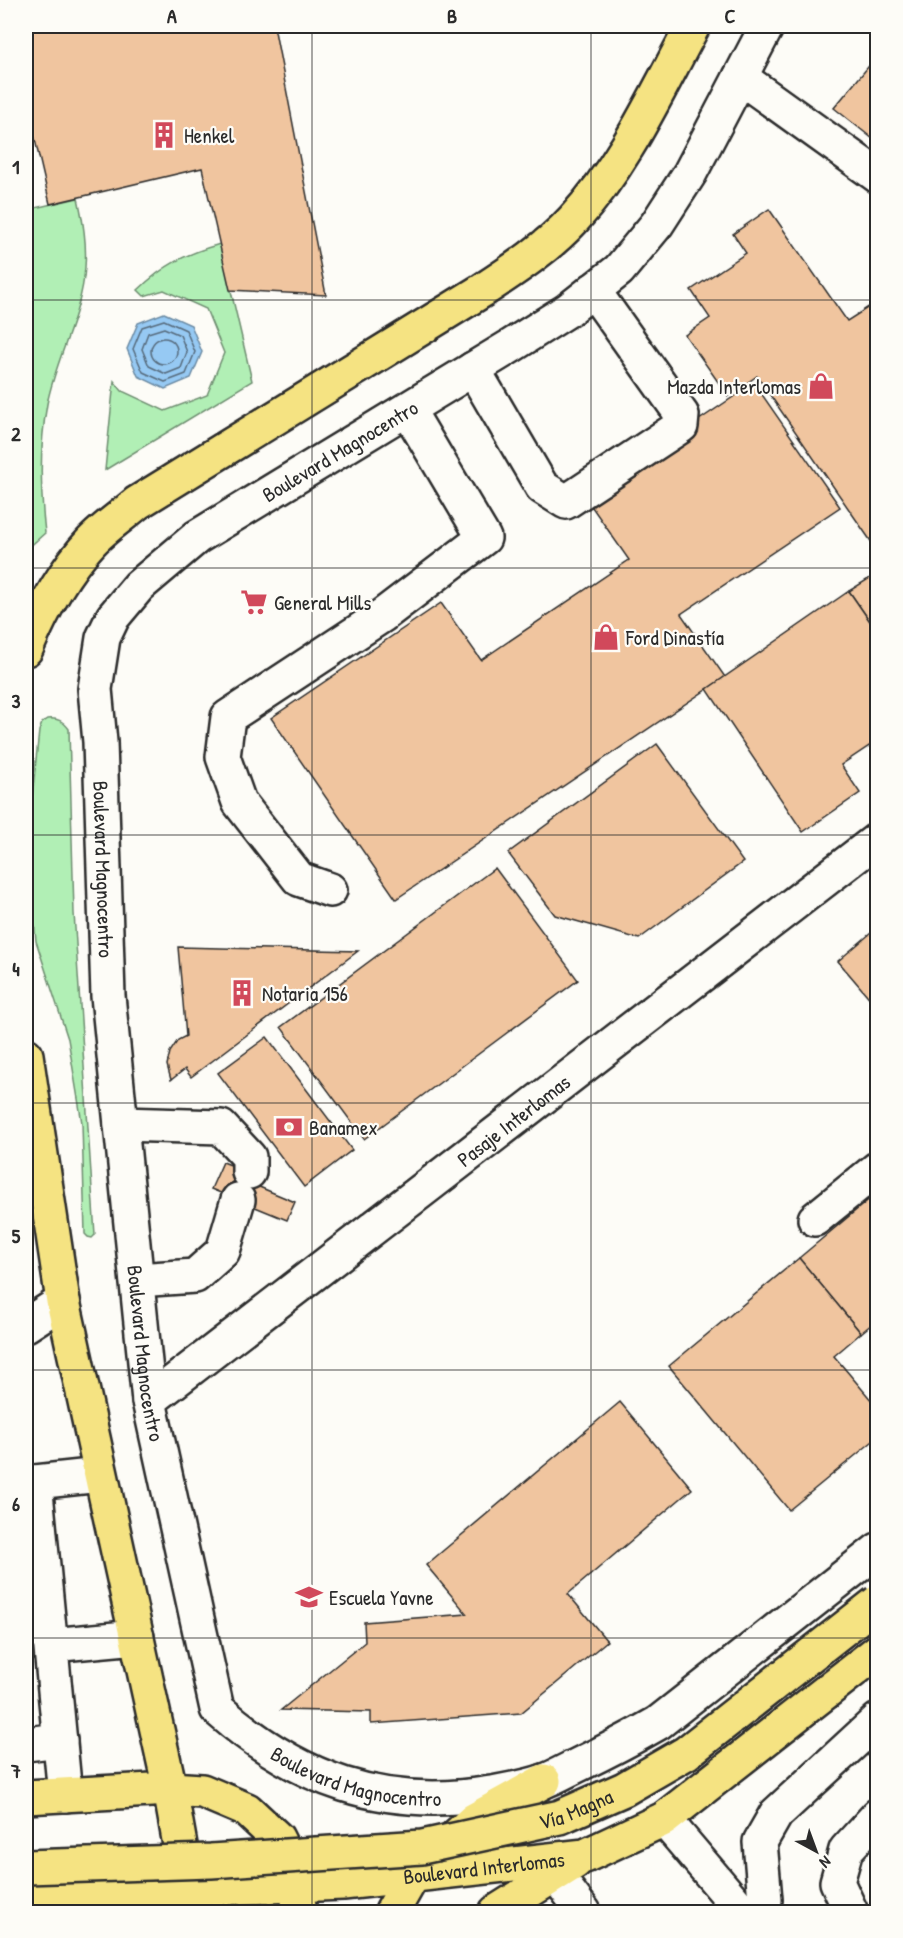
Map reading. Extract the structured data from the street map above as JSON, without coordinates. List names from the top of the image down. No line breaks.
{"streets":{"main road":["Vía Magna","Boulevard Interlomas"],"street":["Boulevard Magnocentro","Pasaje Interlomas"]},"crossings":[["Boulevard Magnocentro","Pasaje Interlomas"],["Boulevard Magnocentro","Vía Magna"]],"places":{"building":["Henkel","Notaria 156"],"shop":["Mazda Interlomas","Ford Dinastía"],"supermarket":["General Mills"],"bank":["Banamex"],"school or university":["Escuela Yavne"]},"north":"bottom right","grid":{"columns":["A","B","C"],"rows":["1","2","3","4","5","6","7"]}}
